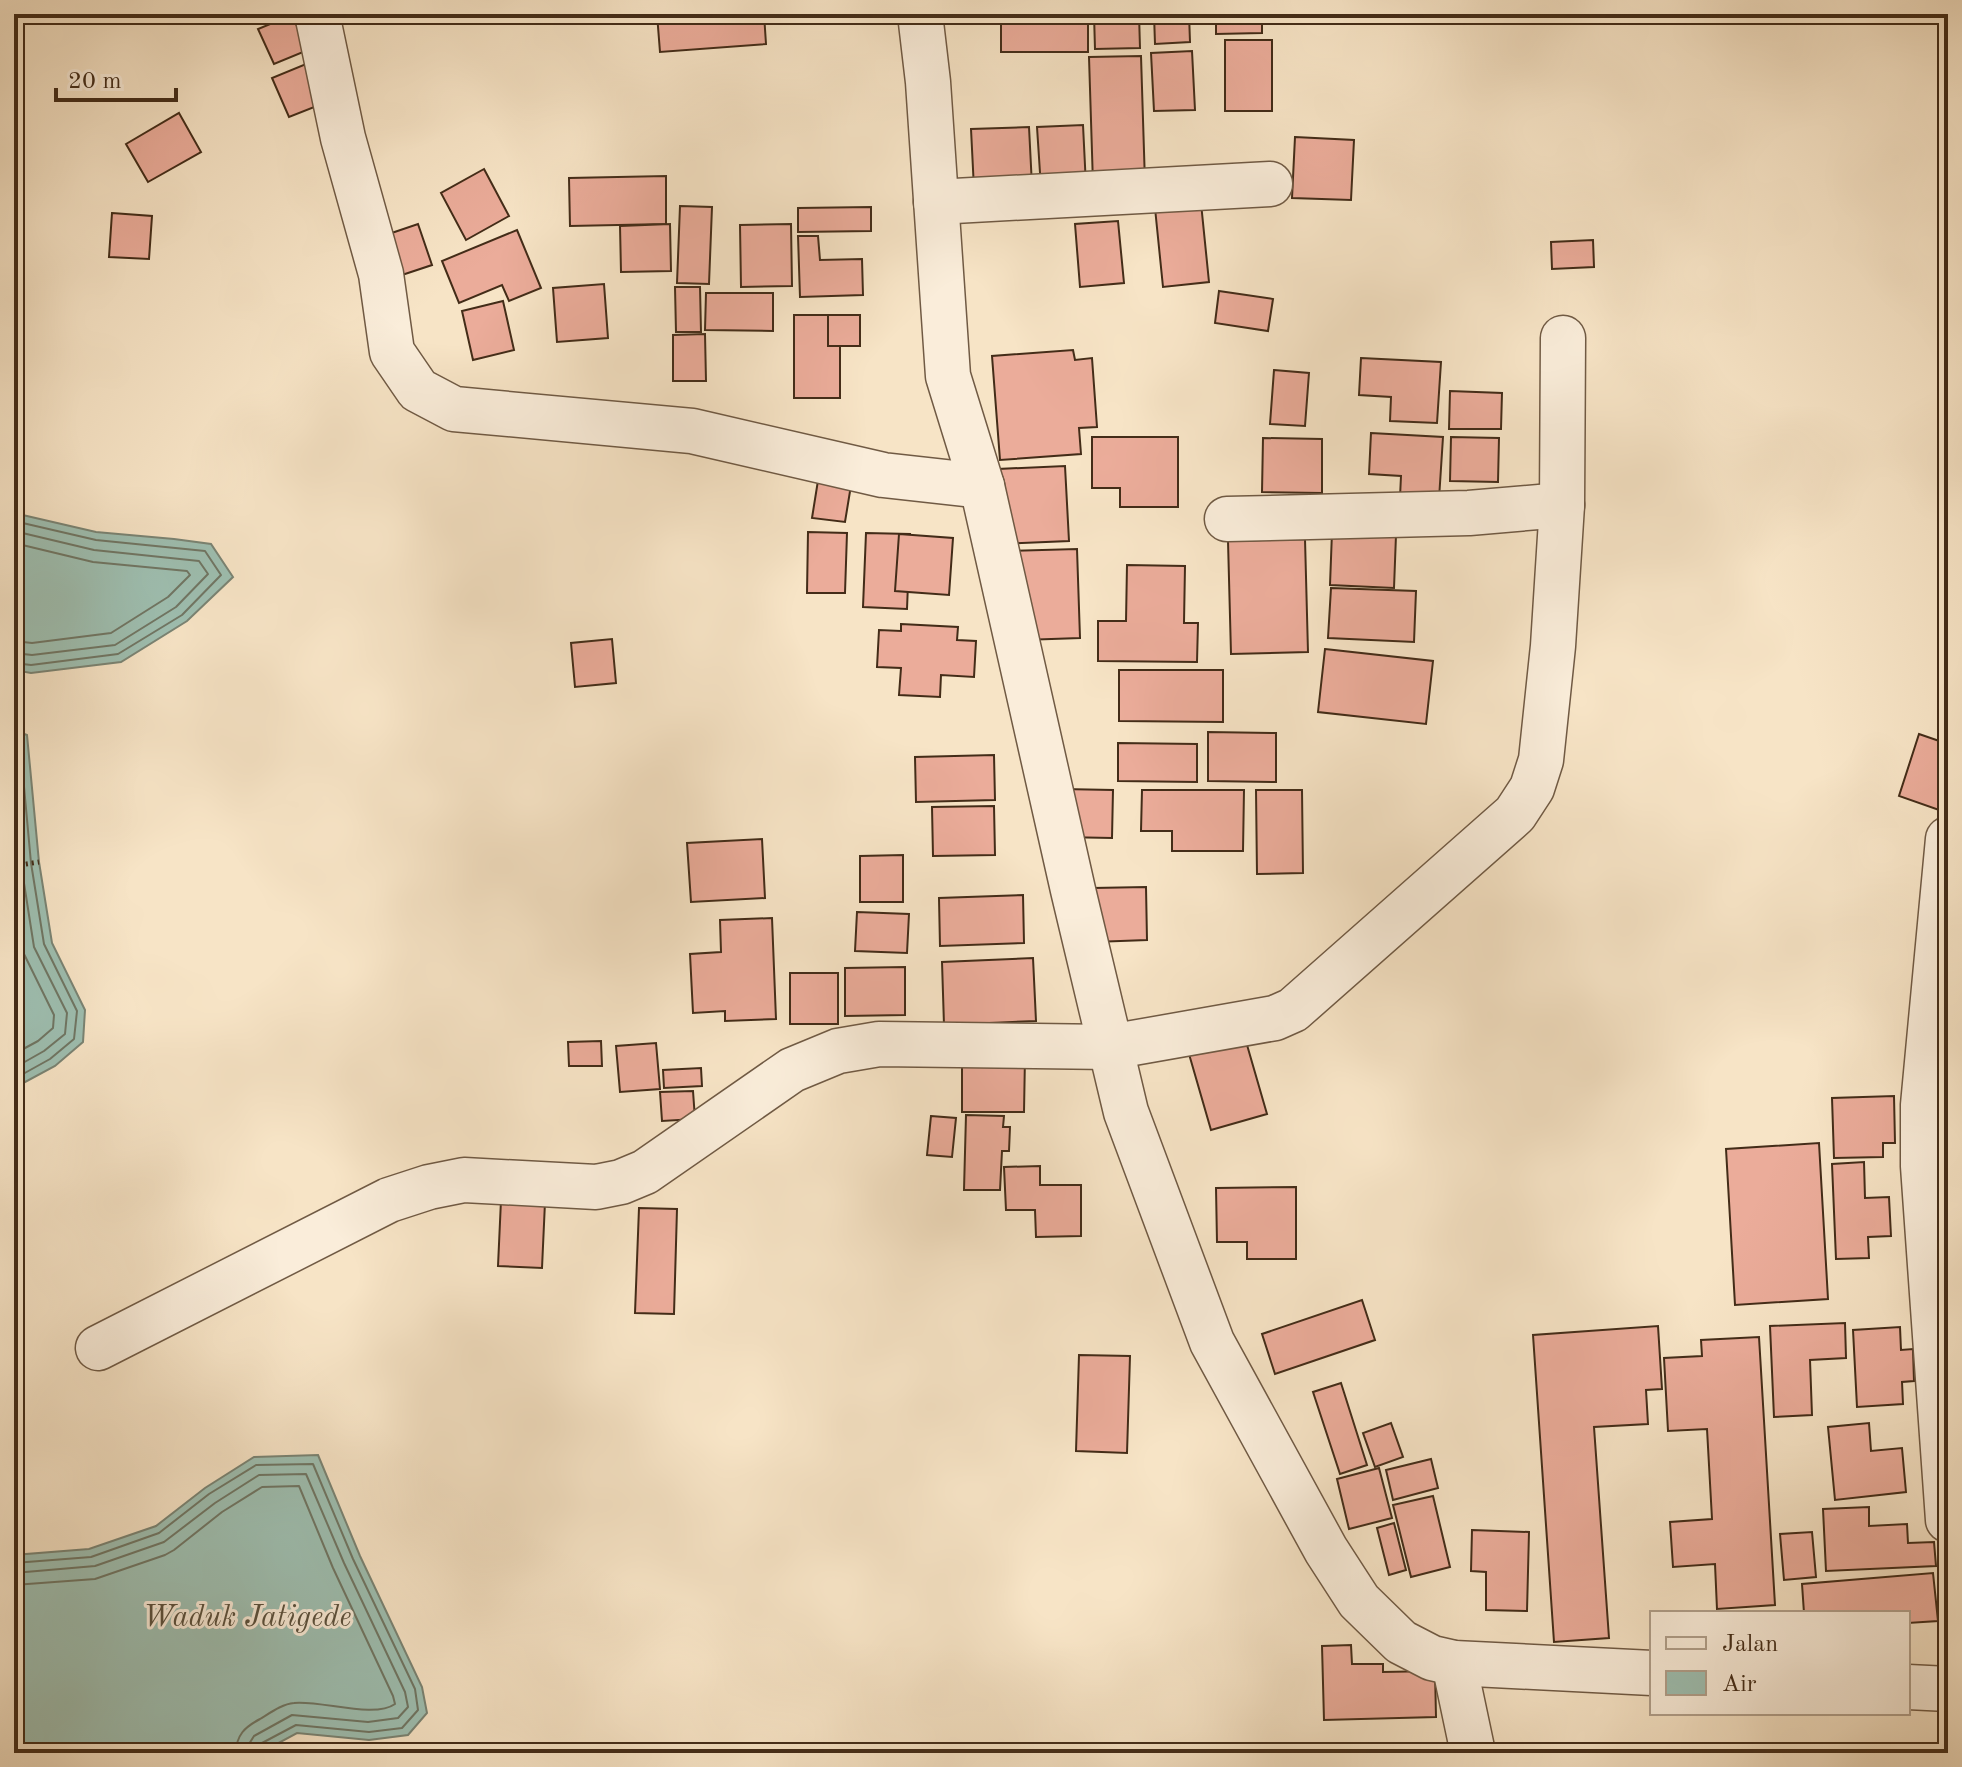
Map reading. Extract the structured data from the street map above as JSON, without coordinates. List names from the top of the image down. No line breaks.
{"water":["Waduk Jatigede"],"legend":["Jalan","Air"],"scale_bar":"20 m"}
